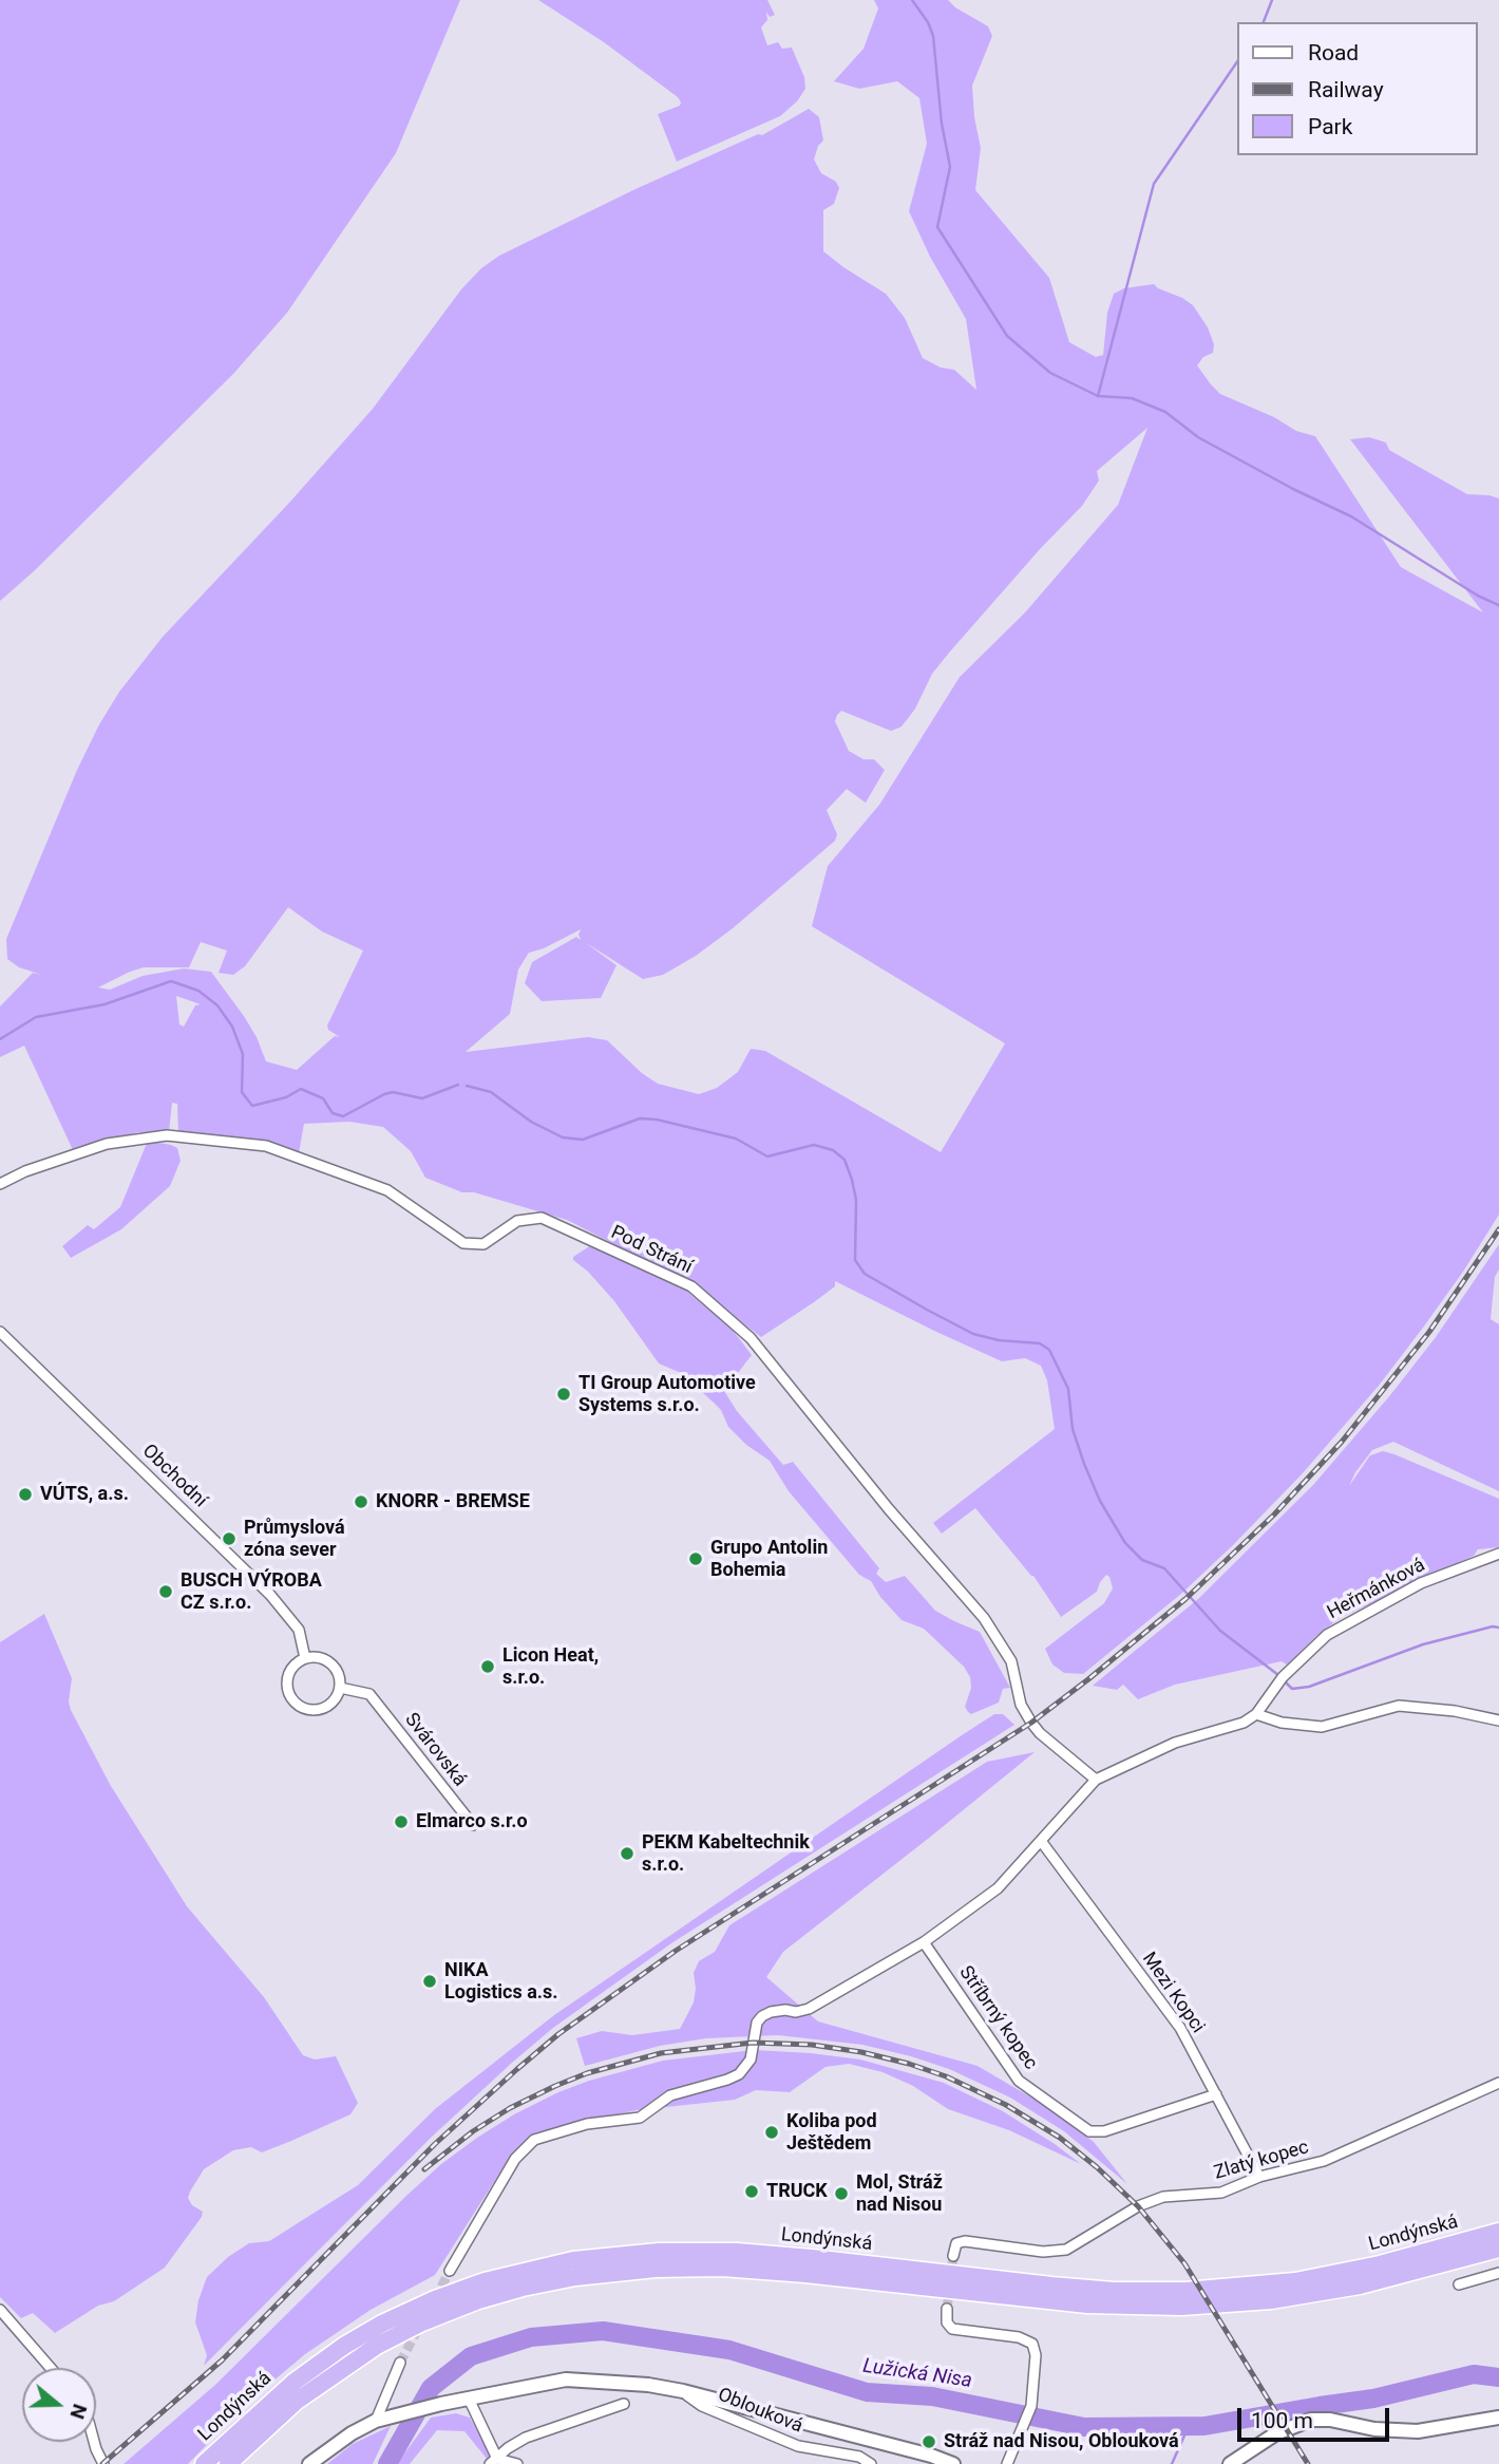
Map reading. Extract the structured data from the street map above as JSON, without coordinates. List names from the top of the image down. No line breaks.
{"streets":{"highway":["Londýnská"],"street":["Pod Strání","Obchodní","Heřmánková","Svárovská","Mezi Kopci","Stříbrný kopec","Zlatý kopec","Oblouková"]},"crossings":[["Obchodní","Svárovská"],["Mezi Kopci","Stříbrný kopec"],["Mezi Kopci","Zlatý kopec"]],"water":["Lužická Nisa"],"places":["TI Group Automotive Systems s.r.o.","VÚTS, a.s.","KNORR - BREMSE","Průmyslová zóna sever","Grupo Antolin Bohemia","BUSCH VÝROBA CZ s.r.o.","Licon Heat, s.r.o.","Elmarco s.r.o","PEKM Kabeltechnik s.r.o.","NIKA Logistics a.s.","Koliba pod Ještědem","TRUCK","Mol, Stráž nad Nisou","Stráž nad Nisou, Oblouková"],"legend":["Road","Railway","Park"],"scale_bar":"100 m","north":"right"}
